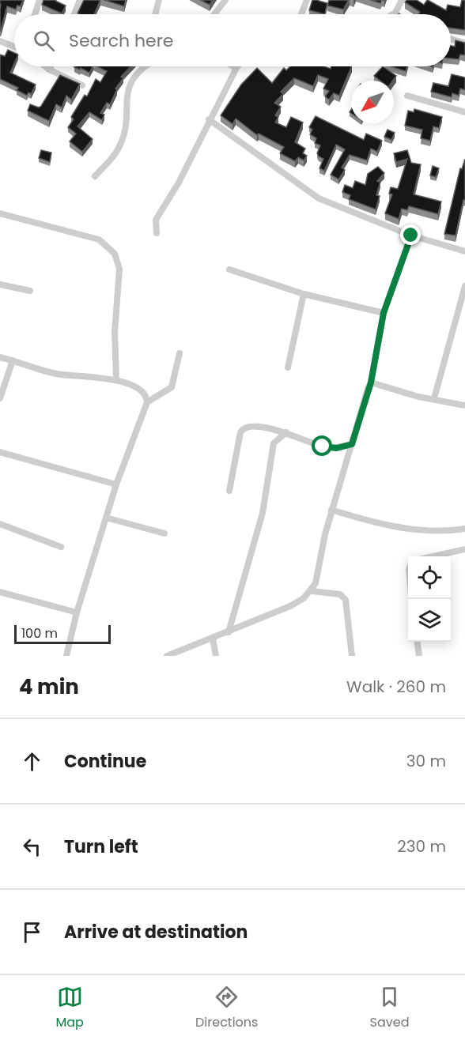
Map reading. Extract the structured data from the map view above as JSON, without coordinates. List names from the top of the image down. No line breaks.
{"scale_bar":"100 m","north":"bottom left","page":{"search":"Search here","scale":"100 m","heading":["4 min","Walk · 260 m"],"list":[["Continue","30 m"],["Turn left","230 m"],"Arrive at destination"],"nav":["Map","Directions","Saved"]}}
